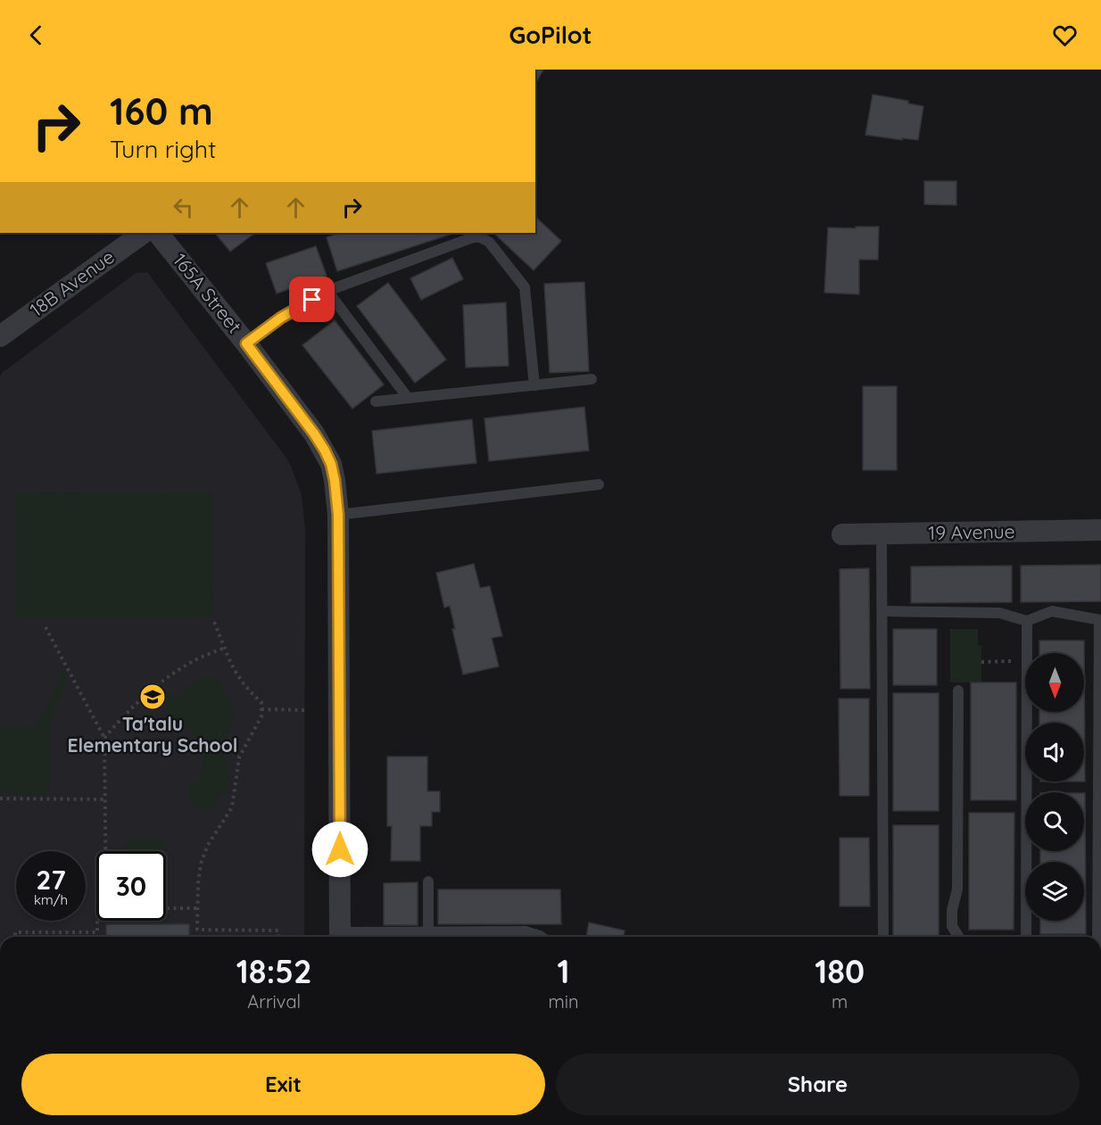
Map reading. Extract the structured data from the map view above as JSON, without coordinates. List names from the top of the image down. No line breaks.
{"streets":{"street":["18B Avenue","165A Street","19 Avenue"]},"places":{"school or university":["Ta'talu Elementary School"]},"north":"bottom","page":{"header":"GoPilot","turn":["160 m","Turn right"],"speed":"27 km/h","limit":"30","eta":["18:52","Arrival","1","min","180","m"],"buttons":["Exit","Share"]}}
